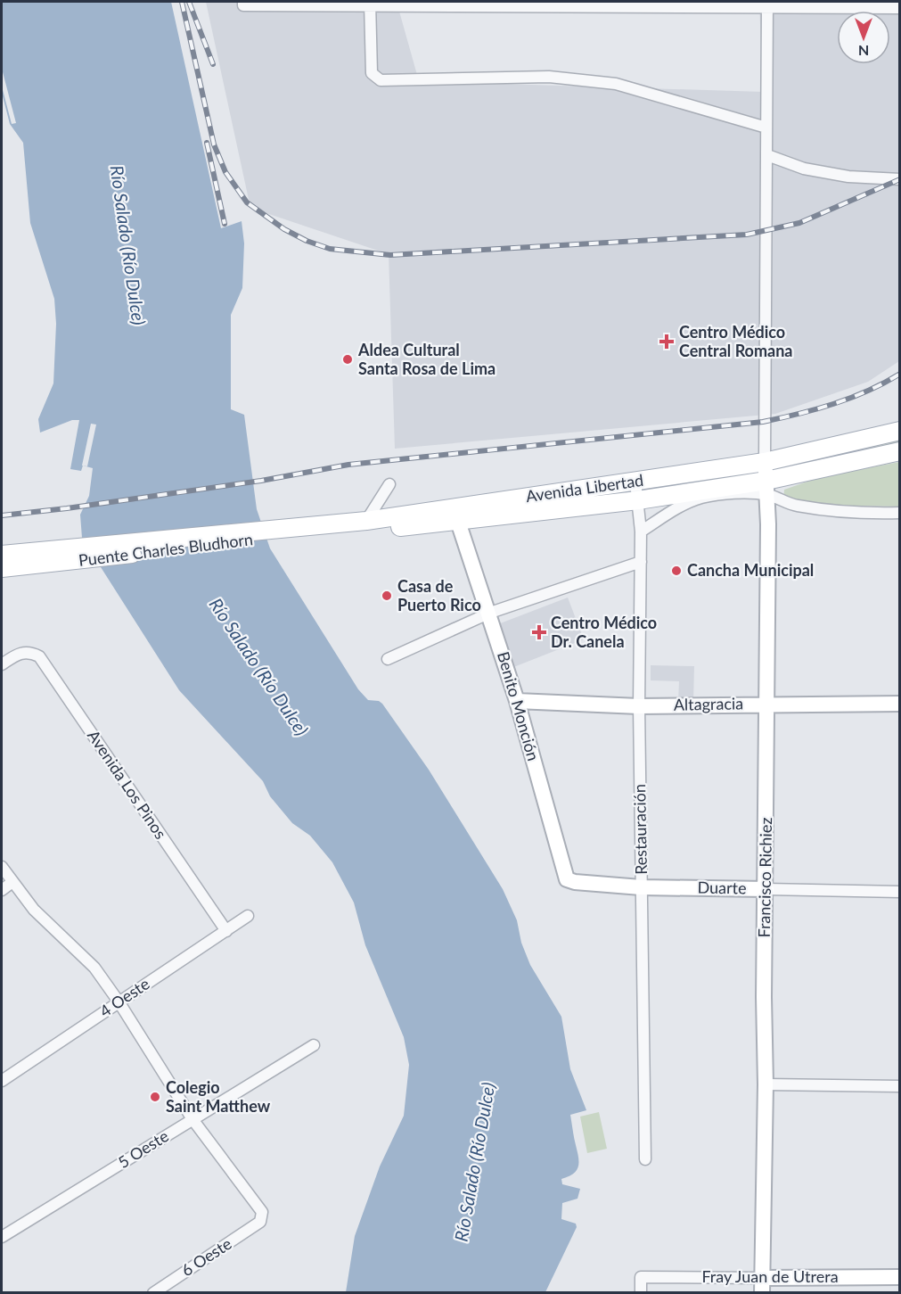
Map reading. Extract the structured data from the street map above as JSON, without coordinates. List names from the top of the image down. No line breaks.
{"streets":{"main road":["Avenida Libertad","Puente Charles Bludhorn","Altagracia","Benito Monción","Francisco Richiez","Duarte","Fray Juan de Utrera"],"street":["Avenida Los Pinos","Restauración","4 Oeste","5 Oeste","6 Oeste"]},"crossings":[["Avenida Libertad","Puente Charles Bludhorn"],["Avenida Libertad","Benito Monción"],["Avenida Libertad","Restauración"],["Avenida Libertad","Francisco Richiez"],["Altagracia","Benito Monción"],["Altagracia","Restauración"],["Altagracia","Francisco Richiez"],["Benito Monción","Duarte"],["Avenida Los Pinos","4 Oeste"],["Restauración","Duarte"],["Francisco Richiez","Duarte"],["Francisco Richiez","Fray Juan de Utrera"],["5 Oeste","6 Oeste"]],"water":["Río Salado (Río Dulce)"],"places":{"health":["Centro Médico Central Romana","Centro Médico Dr. Canela"],"other":["Aldea Cultural Santa Rosa de Lima","Cancha Municipal","Casa de Puerto Rico","Colegio Saint Matthew"]},"north":"bottom"}
